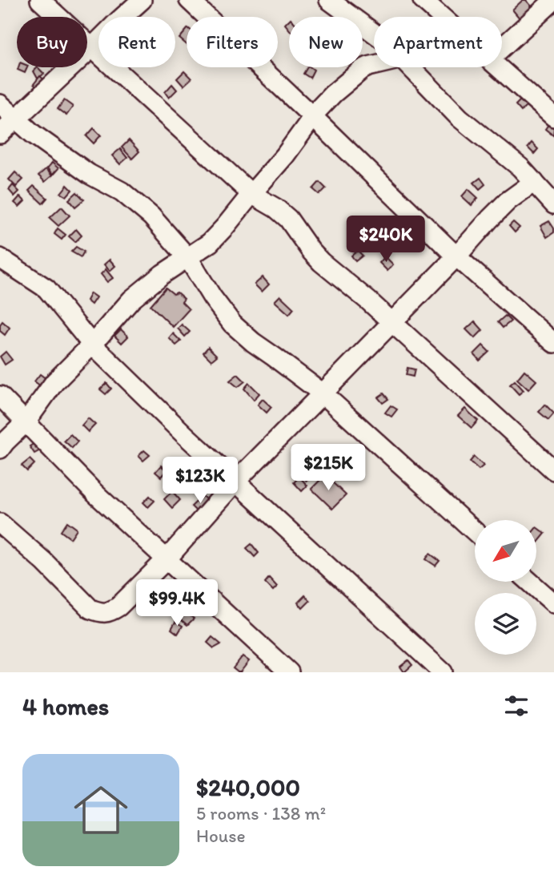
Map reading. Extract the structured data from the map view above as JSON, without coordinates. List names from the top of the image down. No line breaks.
{"north":"bottom left","page":{"chip":["Buy","Rent","Filters","New","Apartment"],"price":["$240K","$215K","$123K","$99.4K"],"heading":"4 homes","list":[{"name":"$240,000","note":"5 rooms · 138 m² · House"}]}}
